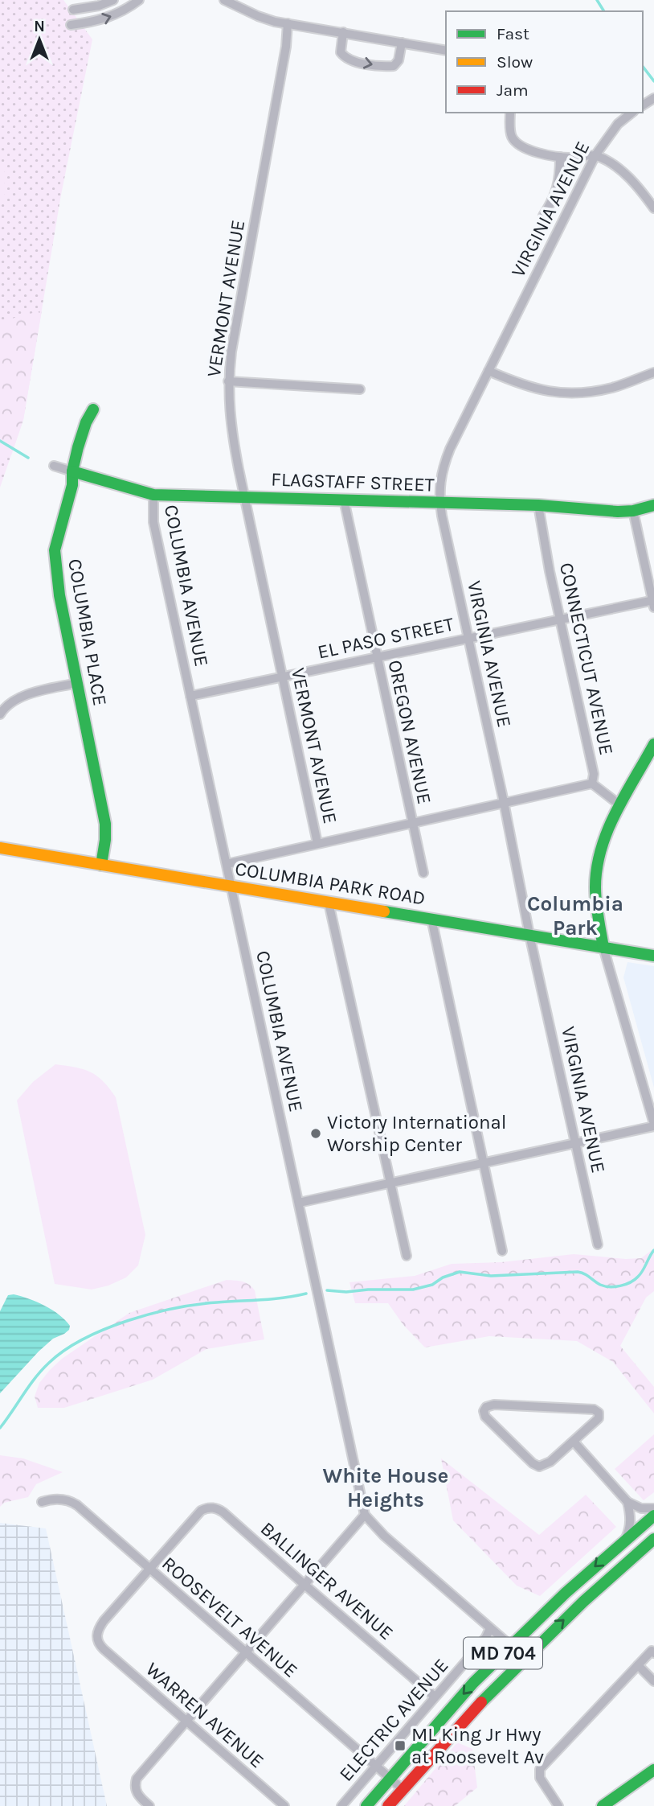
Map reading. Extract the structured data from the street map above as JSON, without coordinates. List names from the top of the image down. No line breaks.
{"streets":{"street":["VIRGINIA AVENUE","VERMONT AVENUE","FLAGSTAFF STREET","COLUMBIA AVENUE","COLUMBIA PLACE","EL PASO STREET","CONNECTICUT AVENUE","OREGON AVENUE","COLUMBIA PARK ROAD","BALLINGER AVENUE","ROOSEVELT AVENUE","MD 704","WARREN AVENUE","ELECTRIC AVENUE"]},"crossings":[["VIRGINIA AVENUE","FLAGSTAFF STREET"],["VIRGINIA AVENUE","EL PASO STREET"],["VIRGINIA AVENUE","COLUMBIA PARK ROAD"],["VERMONT AVENUE","FLAGSTAFF STREET"],["VERMONT AVENUE","EL PASO STREET"],["FLAGSTAFF STREET","COLUMBIA AVENUE"],["FLAGSTAFF STREET","COLUMBIA PLACE"],["FLAGSTAFF STREET","CONNECTICUT AVENUE"],["FLAGSTAFF STREET","OREGON AVENUE"],["COLUMBIA AVENUE","EL PASO STREET"],["COLUMBIA AVENUE","COLUMBIA PARK ROAD"],["COLUMBIA PLACE","COLUMBIA PARK ROAD"],["EL PASO STREET","CONNECTICUT AVENUE"],["EL PASO STREET","OREGON AVENUE"],["BALLINGER AVENUE","ROOSEVELT AVENUE"],["BALLINGER AVENUE","WARREN AVENUE"],["BALLINGER AVENUE","ELECTRIC AVENUE"],["ROOSEVELT AVENUE","MD 704"],["ROOSEVELT AVENUE","WARREN AVENUE"],["ROOSEVELT AVENUE","ELECTRIC AVENUE"]],"districts":["Columbia Park","White House Heights"],"places":{"other":["Victory International Worship Center"],"transit":["ML King Jr Hwy at Roosevelt Av"]},"legend":["Fast","Slow","Jam"],"north":"top"}
